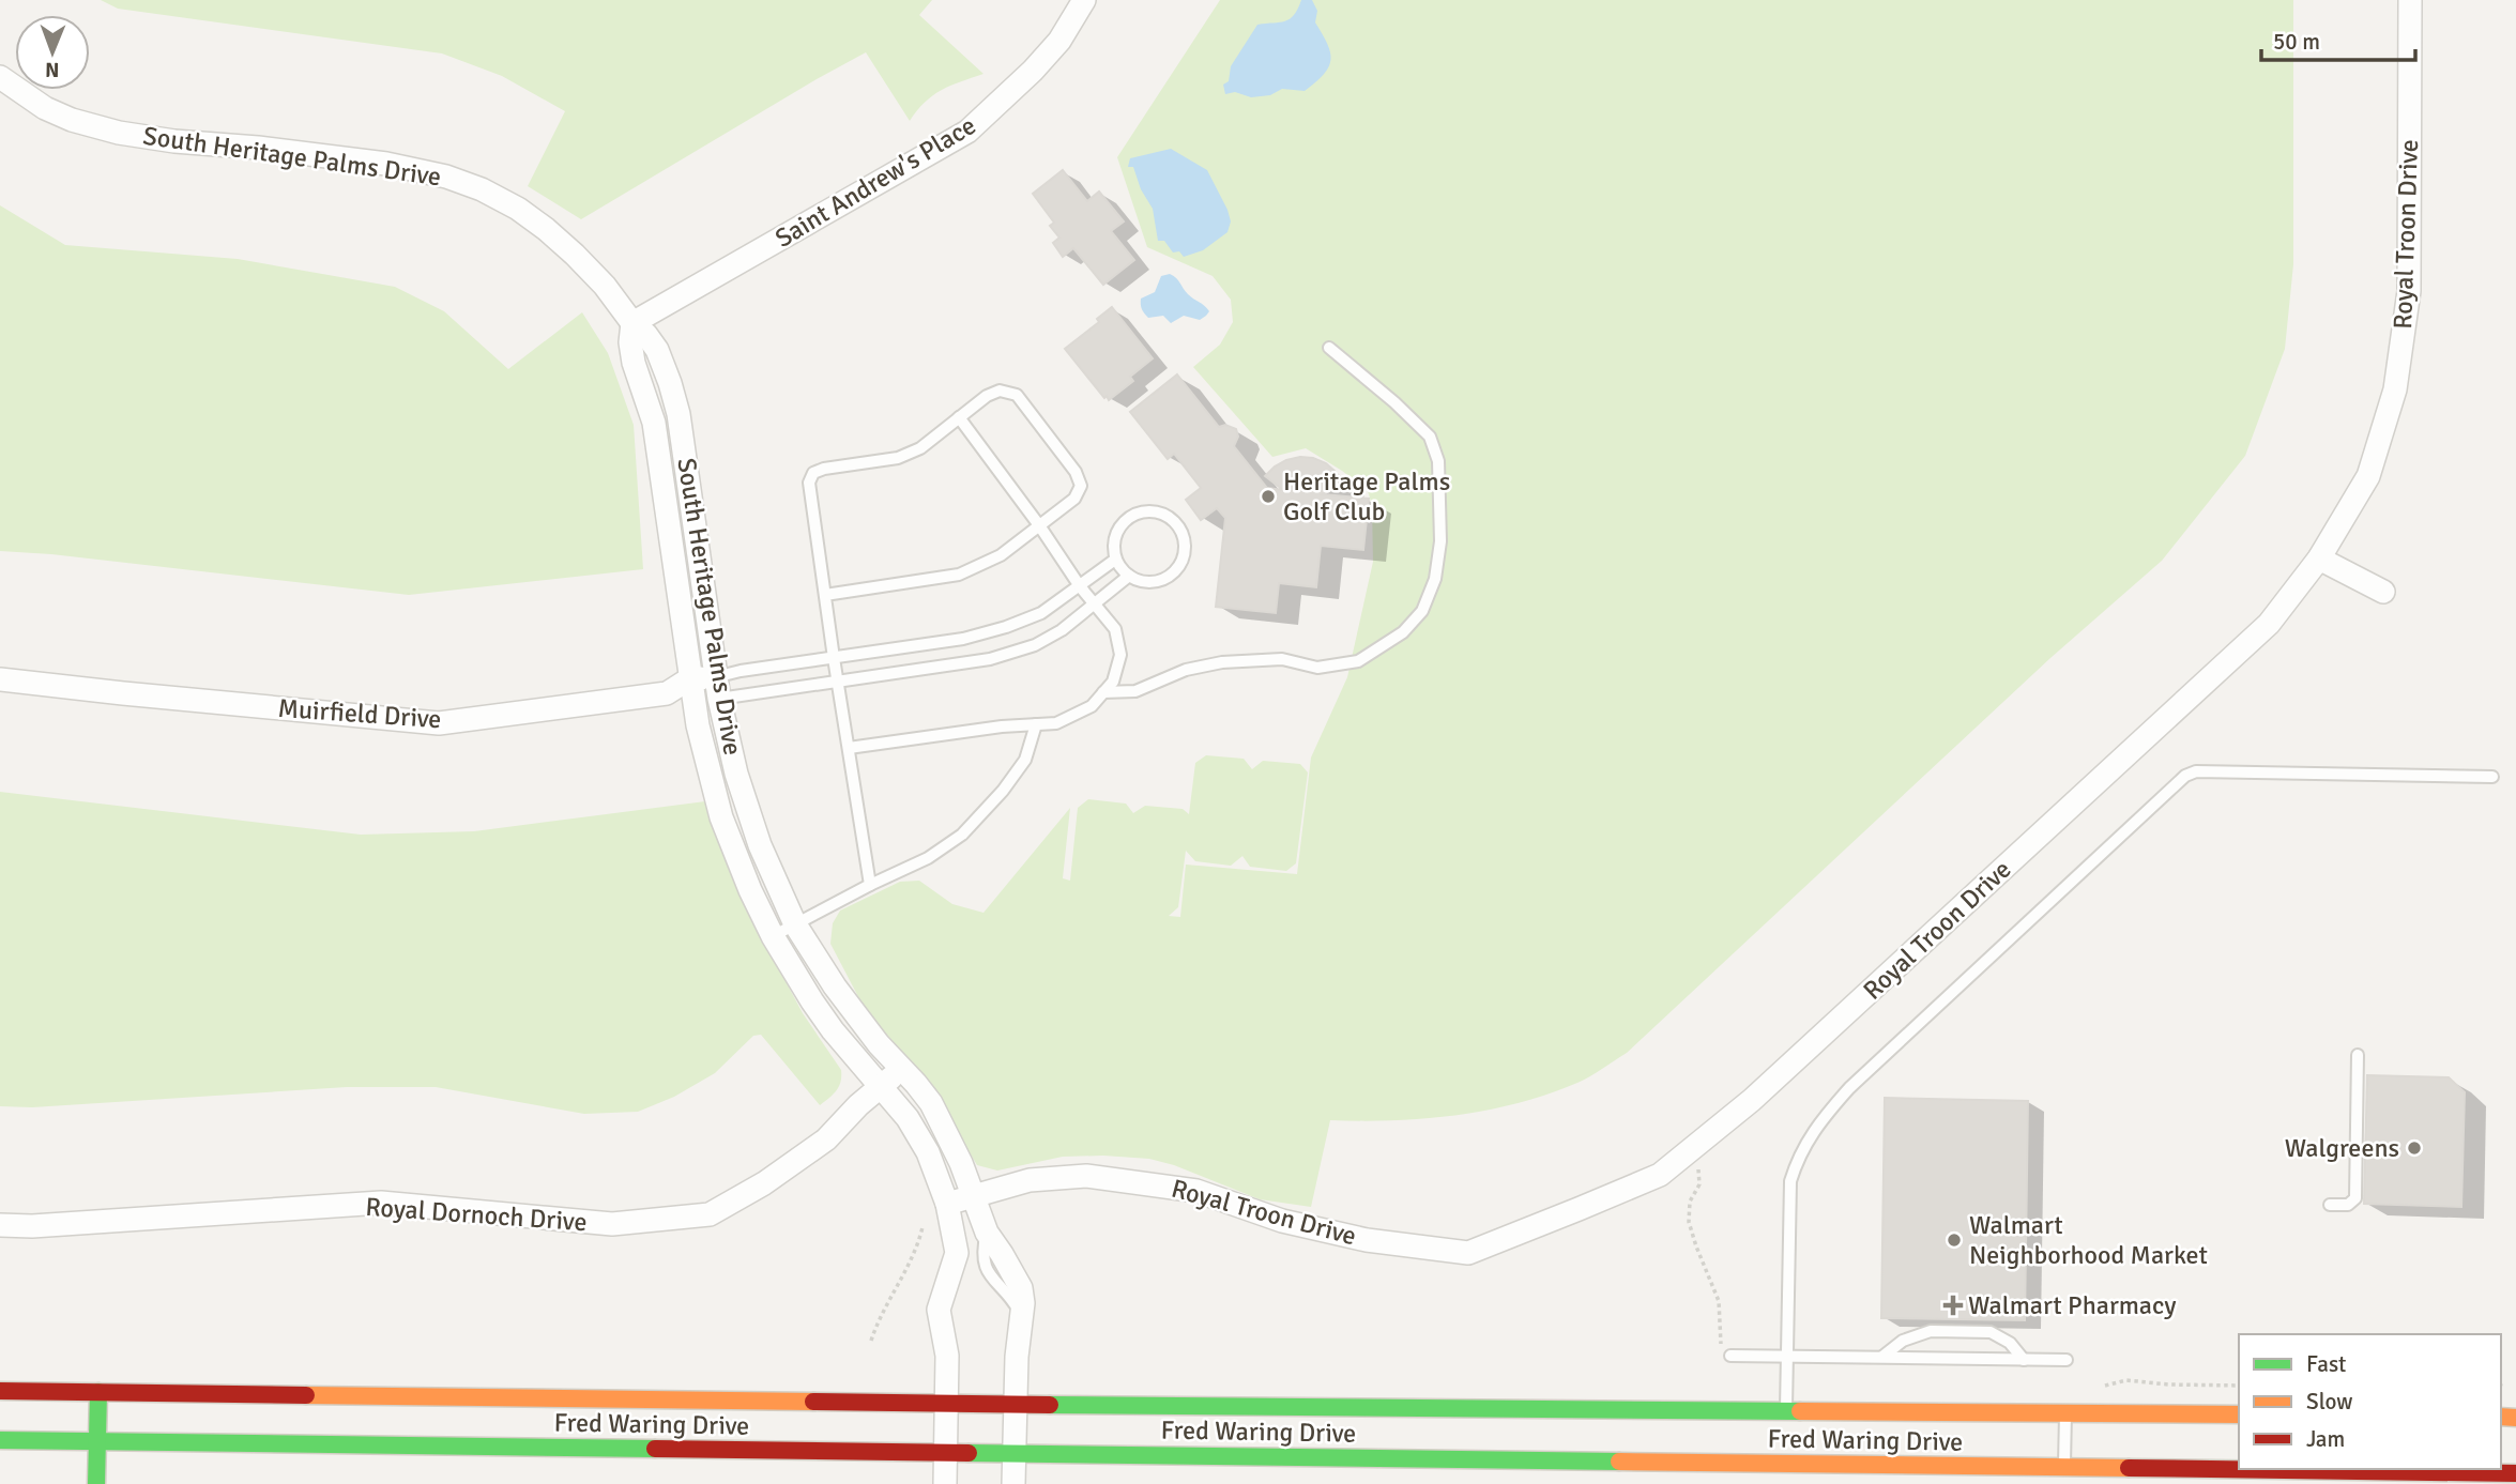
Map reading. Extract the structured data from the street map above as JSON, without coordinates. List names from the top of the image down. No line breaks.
{"streets":{"main road":["Fred Waring Drive"],"street":["South Heritage Palms Drive","Saint Andrew's Place","Royal Troon Drive","Muirfield Drive","Royal Dornoch Drive"]},"crossings":[["South Heritage Palms Drive","Saint Andrew's Place"],["South Heritage Palms Drive","Royal Troon Drive"],["South Heritage Palms Drive","Muirfield Drive"],["South Heritage Palms Drive","Royal Dornoch Drive"],["South Heritage Palms Drive","Fred Waring Drive"]],"places":{"other":["Heritage Palms Golf Club","Walgreens","Walmart Neighborhood Market"],"health":["Walmart Pharmacy"]},"legend":["Fast","Slow","Jam"],"scale_bar":"50 m","north":"bottom"}
